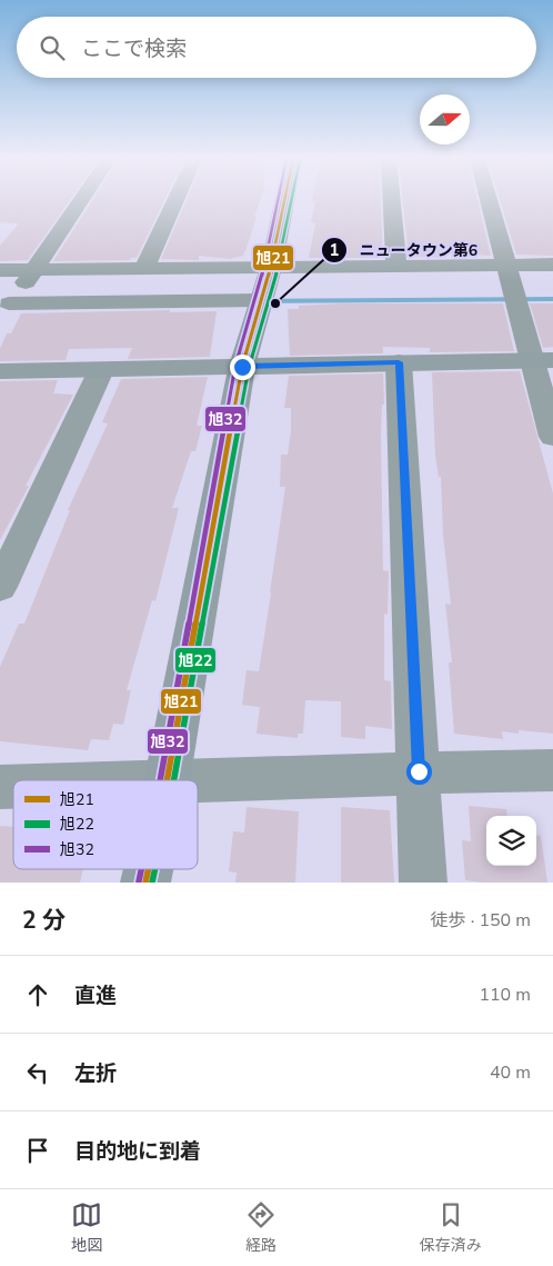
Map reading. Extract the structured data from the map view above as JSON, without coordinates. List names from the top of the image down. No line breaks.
{"places":["ニュータウン第6"],"lines":["transit line 旭21","transit line 旭22","transit line 旭32"],"legend":["旭21","旭22","旭32"],"north":"right","page":{"search":"ここで検索","heading":["2 分","徒歩 · 150 m"],"list":[["直進","110 m"],["左折","40 m"],"目的地に到着"],"nav":["地図","経路","保存済み"]}}
